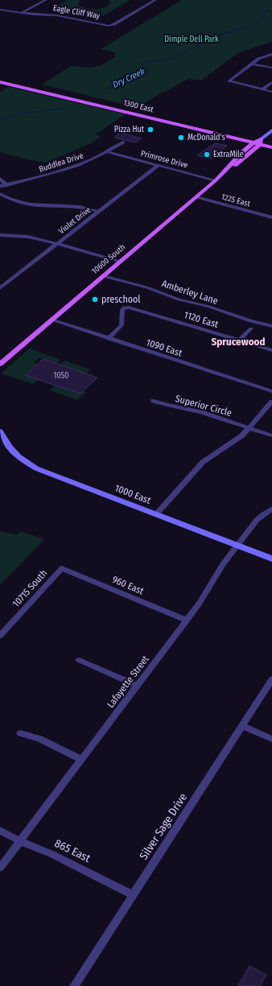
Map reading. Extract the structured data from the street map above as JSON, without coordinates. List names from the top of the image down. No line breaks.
{"streets":{"main road":["1300 East","10600 South"],"street":["Eagle Cliff Way","Primrose Drive","Buddlea Drive","1225 East","Violet Drive","Amberley Lane","1120 East","1090 East","Superior Circle","1000 East","960 East","10715 South","Lafayette Street","Silver Sage Drive","865 East"]},"crossings":[["1300 East","10600 South"],["Primrose Drive","Buddlea Drive"],["Primrose Drive","Violet Drive"],["Primrose Drive","10600 South"],["1225 East","10600 South"],["10600 South","Amberley Lane"],["10600 South","1090 East"],["1120 East","1090 East"],["1000 East","Lafayette Street"],["960 East","10715 South"],["960 East","Lafayette Street"],["Lafayette Street","865 East"],["Silver Sage Drive","865 East"]],"districts":["Sprucewood"],"water":["Dry Creek"],"parks":["Dimple Dell Park"],"places":["Pizza Hut","McDonald's","ExtraMile","preschool"],"house_numbers":["1050"]}
